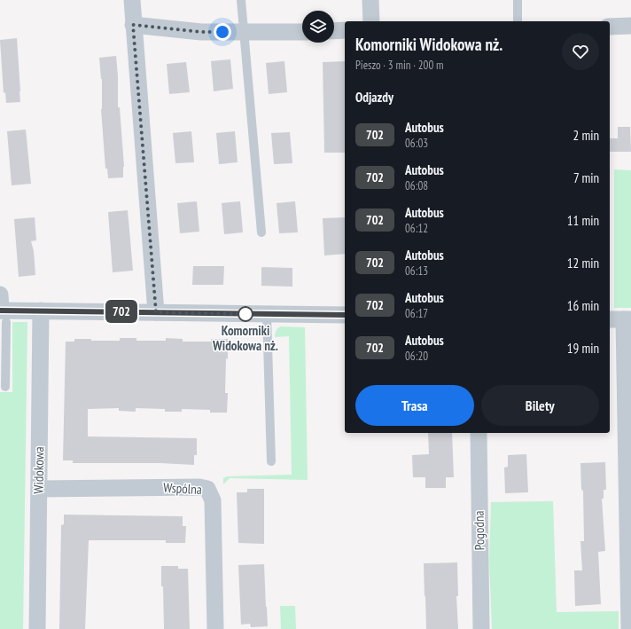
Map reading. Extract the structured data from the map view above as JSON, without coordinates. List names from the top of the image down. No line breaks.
{"streets":{"street":["Widokowa","Wspólna","Pogodna"]},"crossings":[["Widokowa","Wspólna"]],"places":["Komorniki Widokowa nż."],"lines":["bus line 702"],"page":{"on_map":"702","heading":[["Komorniki Widokowa nż.","Pieszo · 3 min · 200 m"],"Odjazdy"],"list":[{"mark":"702","name":"Autobus","note":"06:03","value":"2 min"},{"mark":"702","name":"Autobus","note":"06:08","value":"7 min"},{"mark":"702","name":"Autobus","note":"06:12","value":"11 min"},{"mark":"702","name":"Autobus","note":"06:13","value":"12 min"},{"mark":"702","name":"Autobus","note":"06:17","value":"16 min"},{"mark":"702","name":"Autobus","note":"06:20","value":"19 min"}],"buttons":["Trasa","Bilety"]}}
